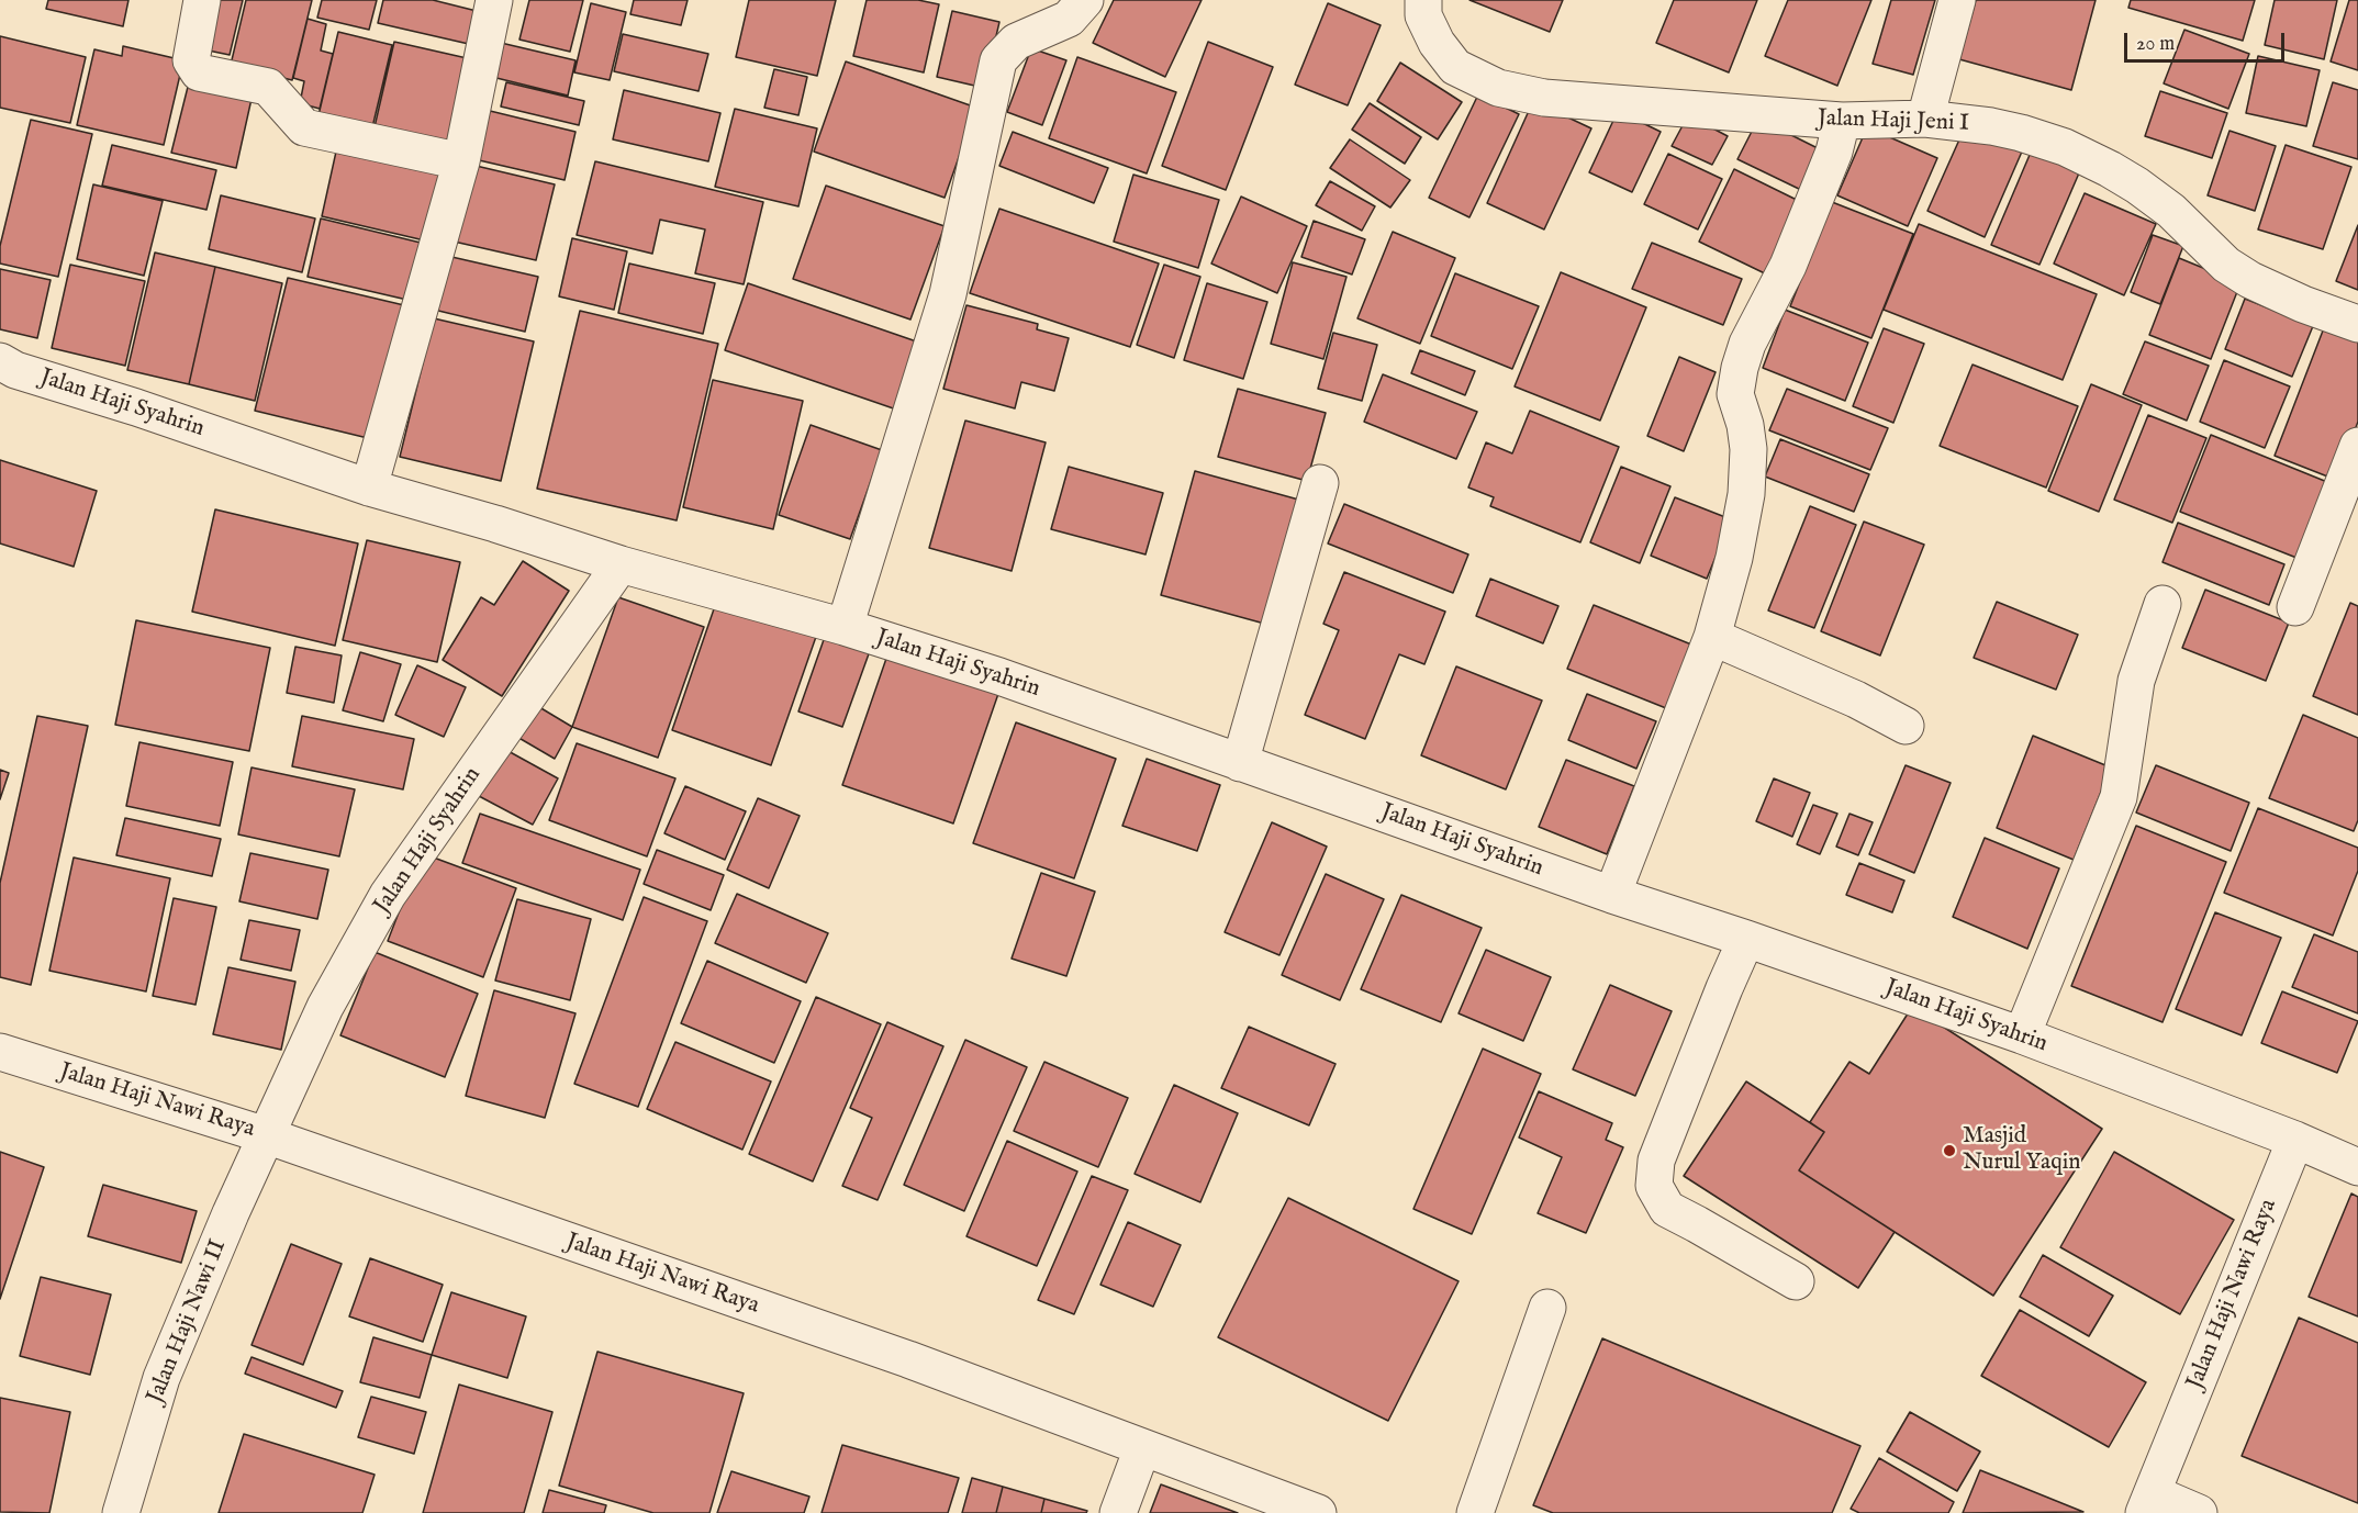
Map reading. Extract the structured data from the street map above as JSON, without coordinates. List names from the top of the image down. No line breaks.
{"streets":{"street":["Jalan Haji Jeni I","Jalan Haji Syahrin","Jalan Haji Nawi Raya","Jalan Haji Nawi II"]},"crossings":[["Jalan Haji Syahrin","Jalan Haji Nawi Raya"],["Jalan Haji Syahrin","Jalan Haji Nawi II"],["Jalan Haji Nawi Raya","Jalan Haji Nawi II"]],"places":["Masjid Nurul Yaqin"],"scale_bar":"20 m"}
